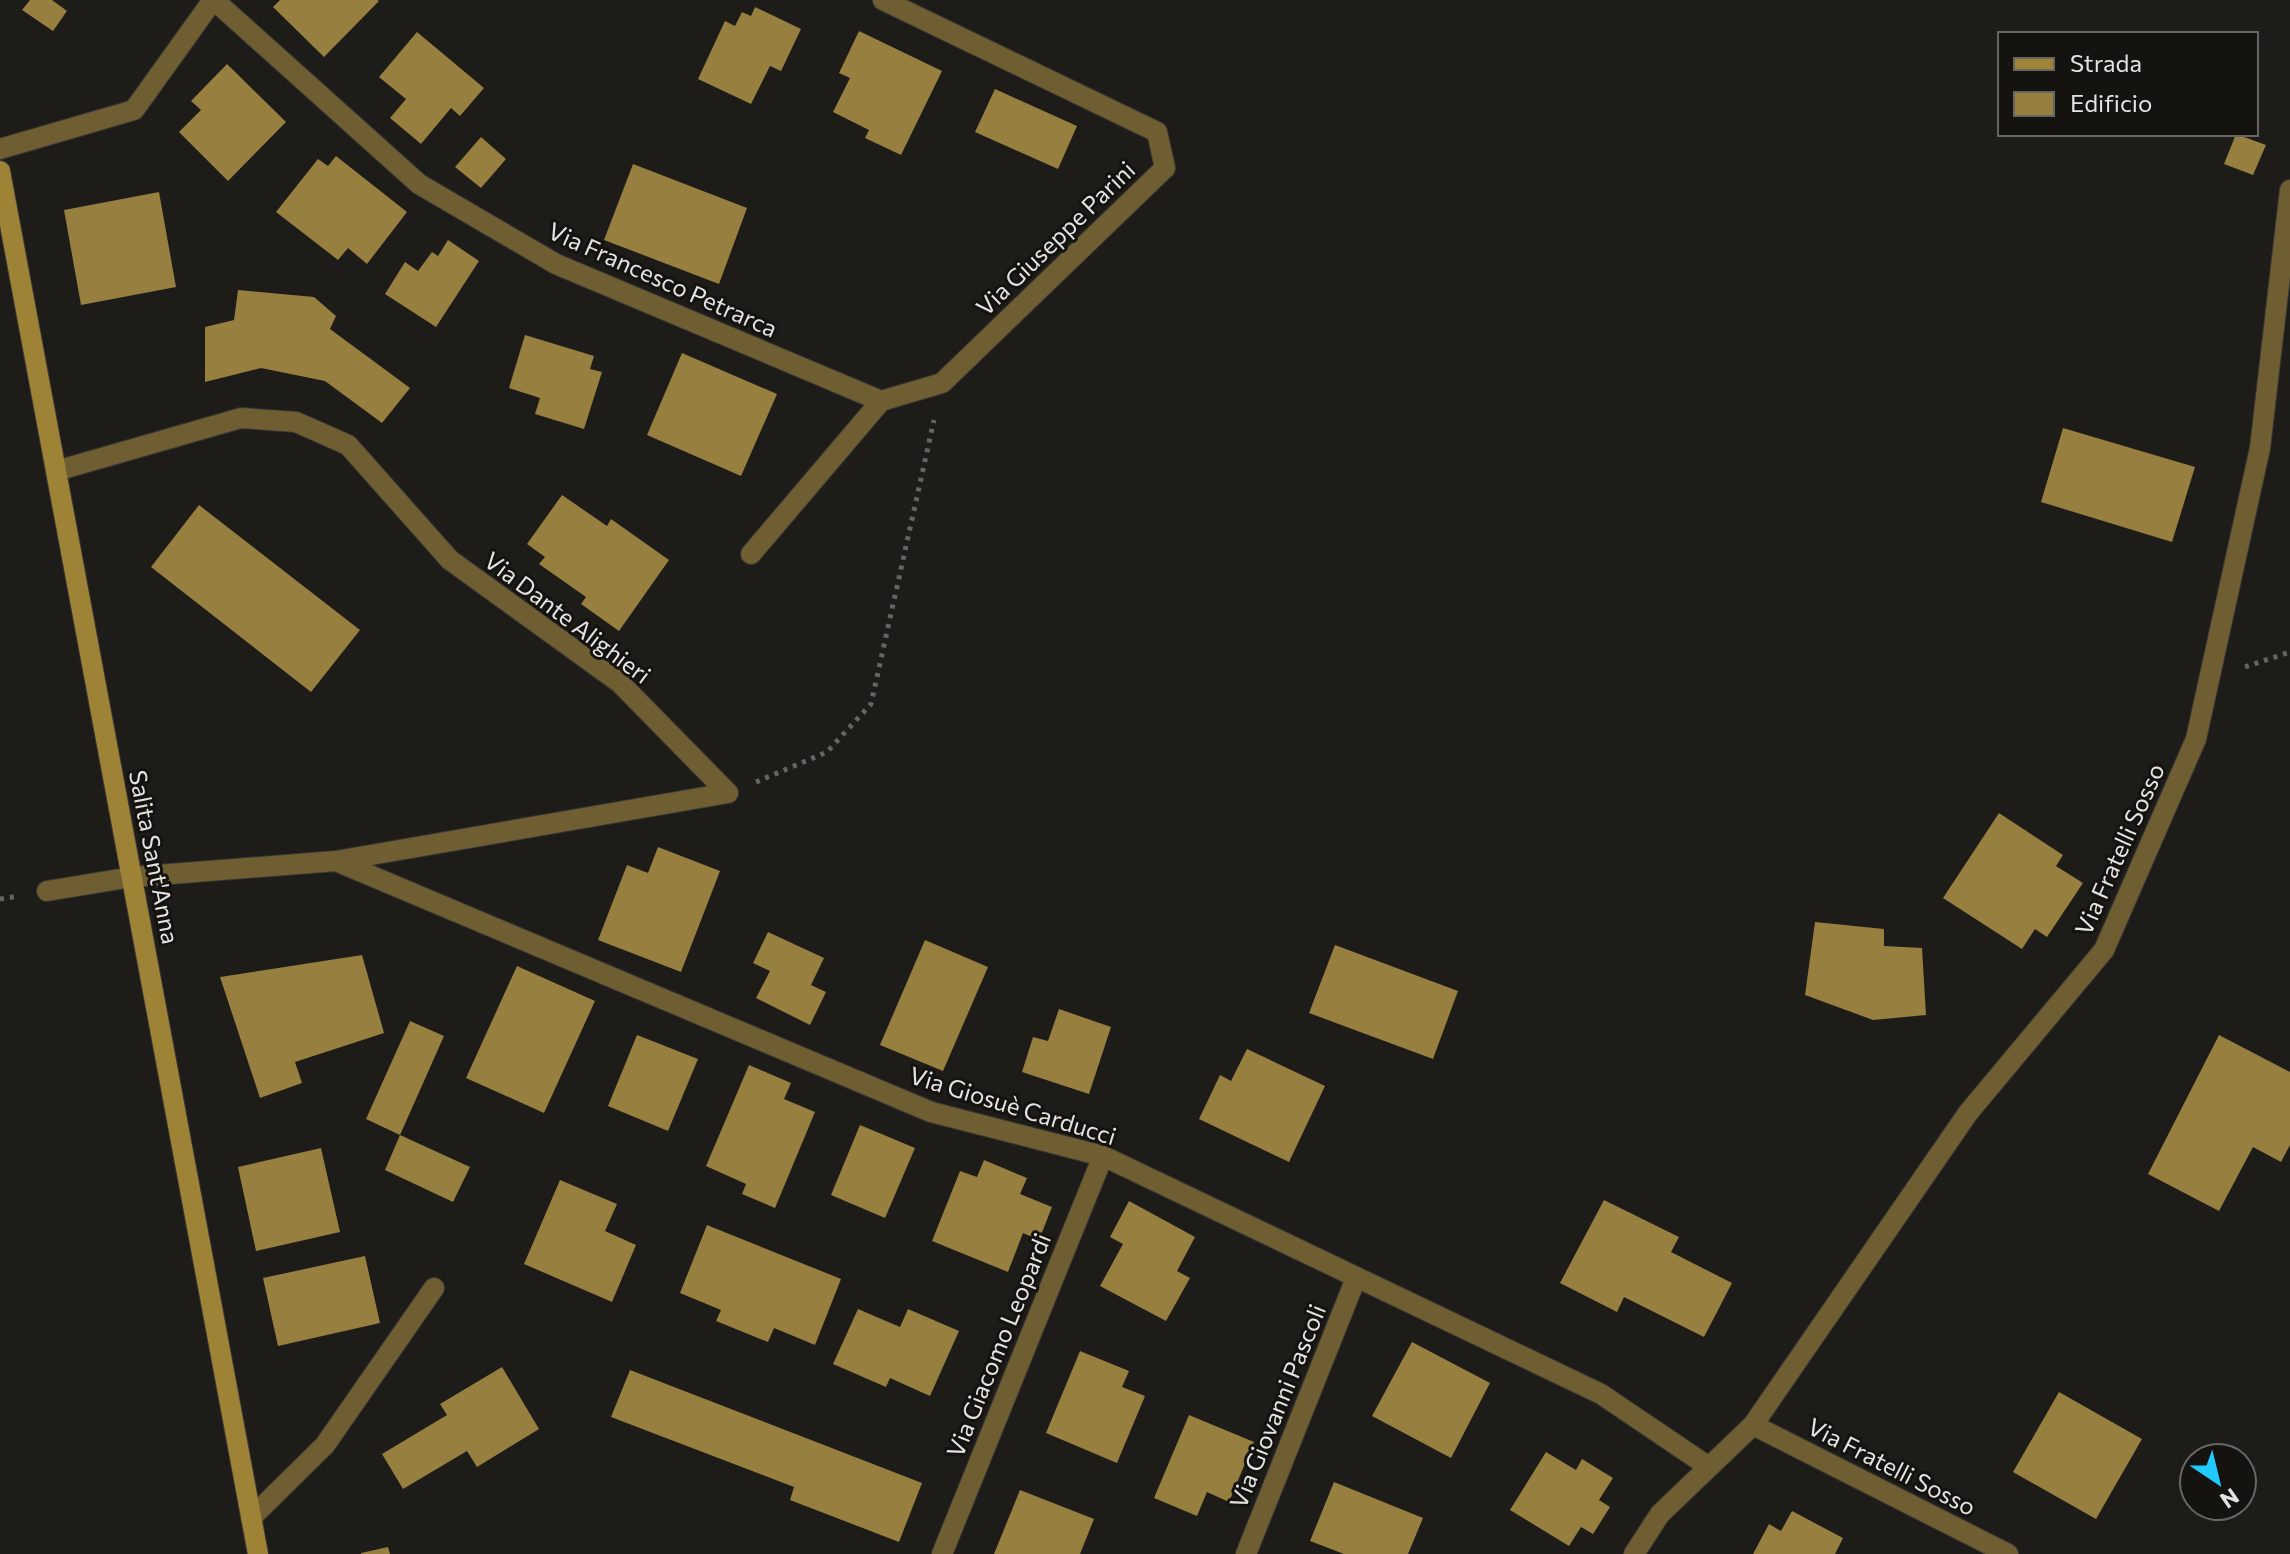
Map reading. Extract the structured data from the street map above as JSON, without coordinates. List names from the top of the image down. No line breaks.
{"streets":{"street":["Via Giuseppe Parini","Via Francesco Petrarca","Via Dante Alighieri","Via Fratelli Sosso","Salita Sant'Anna","Via Giosuè Carducci","Via Giacomo Leopardi","Via Giovanni Pascoli"]},"crossings":[["Via Dante Alighieri","Salita Sant'Anna"],["Via Fratelli Sosso","Via Giosuè Carducci"],["Salita Sant'Anna","Via Giosuè Carducci"],["Via Giosuè Carducci","Via Giacomo Leopardi"],["Via Giosuè Carducci","Via Giovanni Pascoli"]],"legend":["Strada","Edificio"],"north":"bottom right"}
